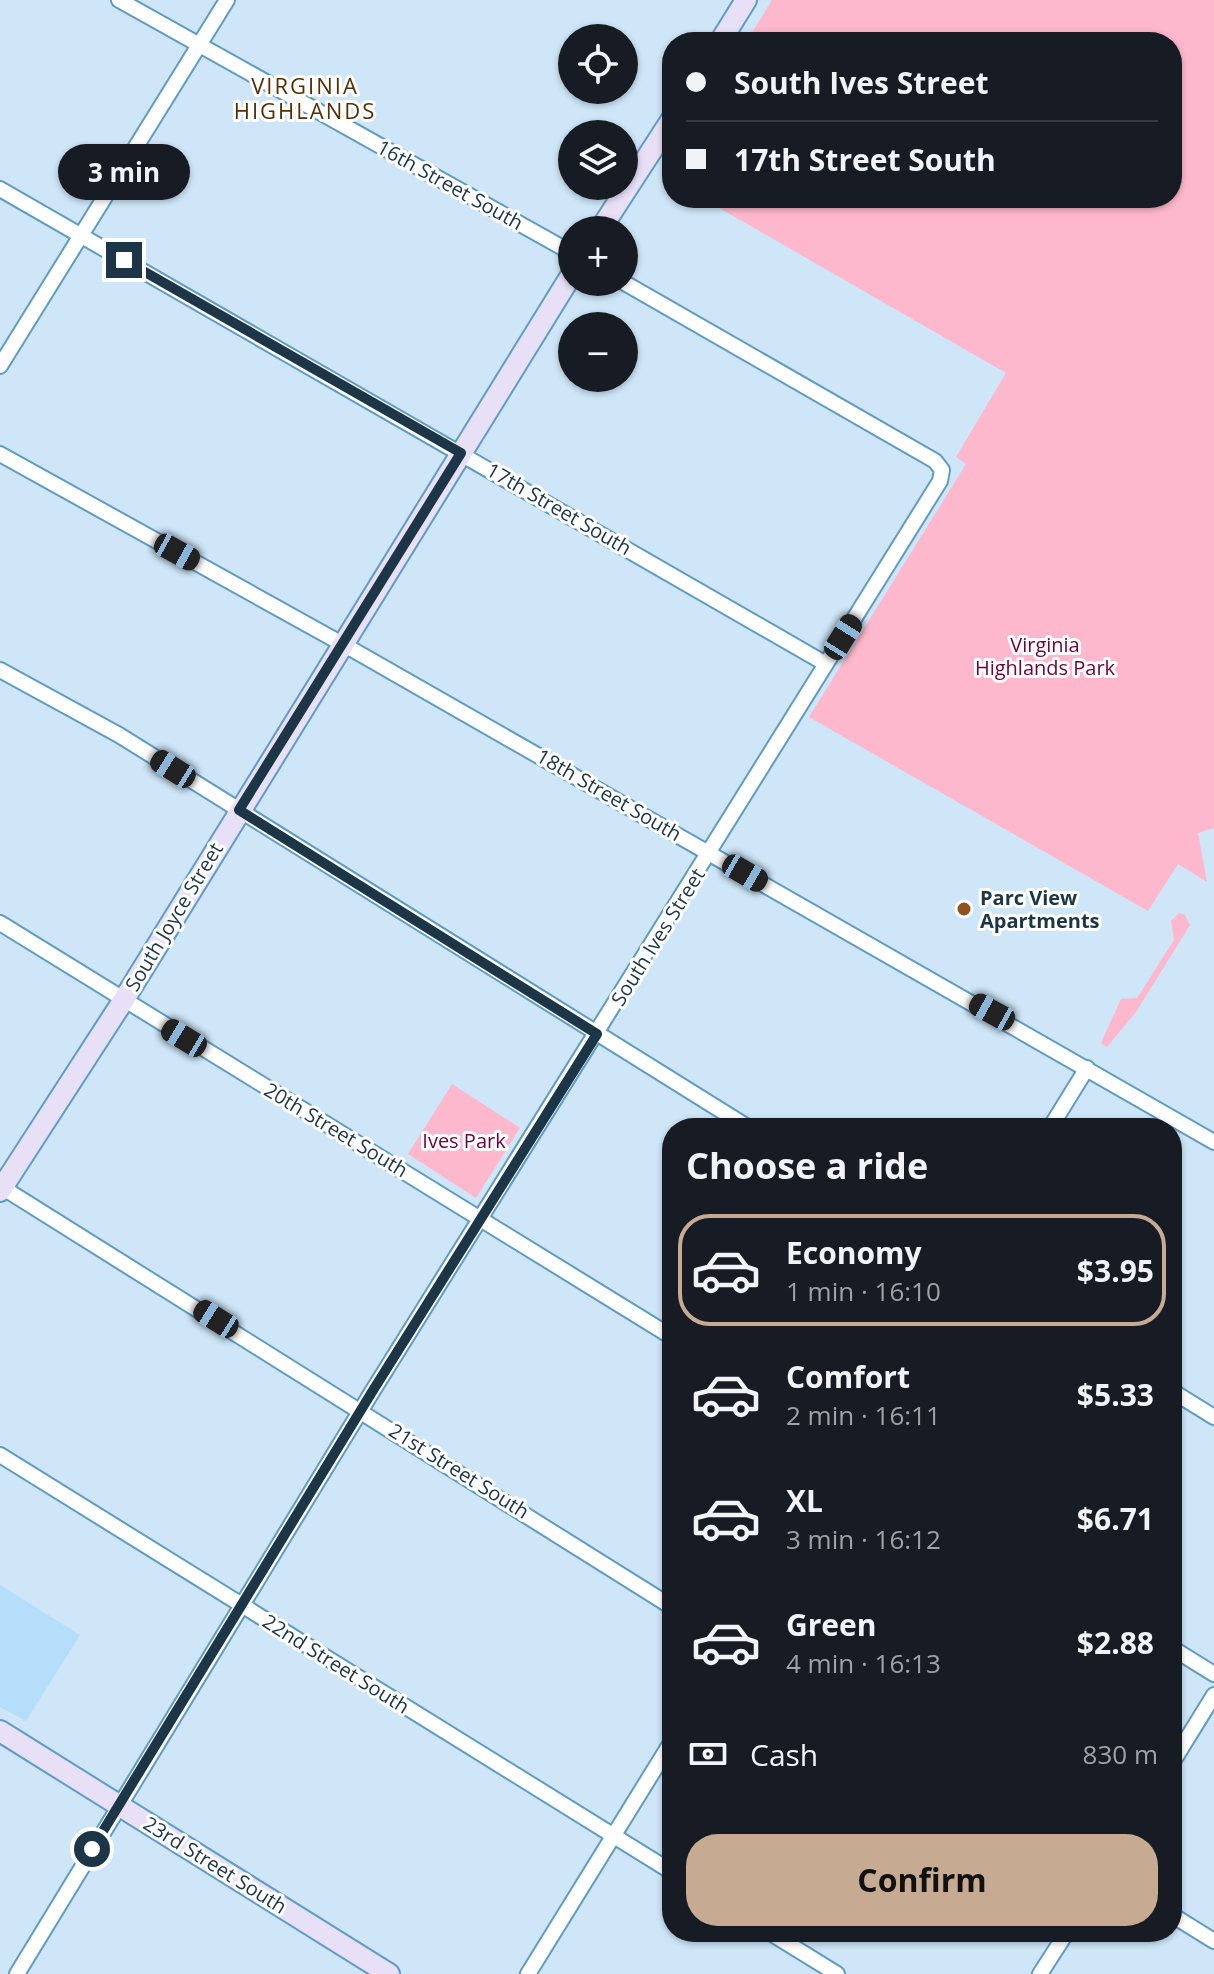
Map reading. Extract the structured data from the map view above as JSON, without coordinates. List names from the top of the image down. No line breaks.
{"streets":{"street":["16th Street South","17th Street South","18th Street South","South Joyce Street","South Ives Street","20th Street South","21st Street South","22nd Street South","23rd Street South"]},"crossings":[["17th Street South","South Joyce Street"],["17th Street South","South Ives Street"],["18th Street South","South Joyce Street"],["18th Street South","South Ives Street"],["South Joyce Street","20th Street South"],["South Joyce Street","21st Street South"],["South Ives Street","20th Street South"],["South Ives Street","21st Street South"],["South Ives Street","22nd Street South"],["South Ives Street","23rd Street South"]],"districts":["VIRGINIA HIGHLANDS"],"parks":["Virginia Highlands Park","Ives Park"],"places":["Parc View Apartments"],"page":{"map_buttons":["+","−"],"banner":["South Ives Street","17th Street South"],"bubble":"3 min","heading":"Choose a ride","list":[{"name":"Economy","note":"1 min · 16:10","value":"$3.95"},{"name":"Comfort","note":"2 min · 16:11","value":"$5.33"},{"name":"XL","note":"3 min · 16:12","value":"$6.71"},{"name":"Green","note":"4 min · 16:13","value":"$2.88"}],"pay":["Cash","830 m"],"buttons":"Confirm"}}
